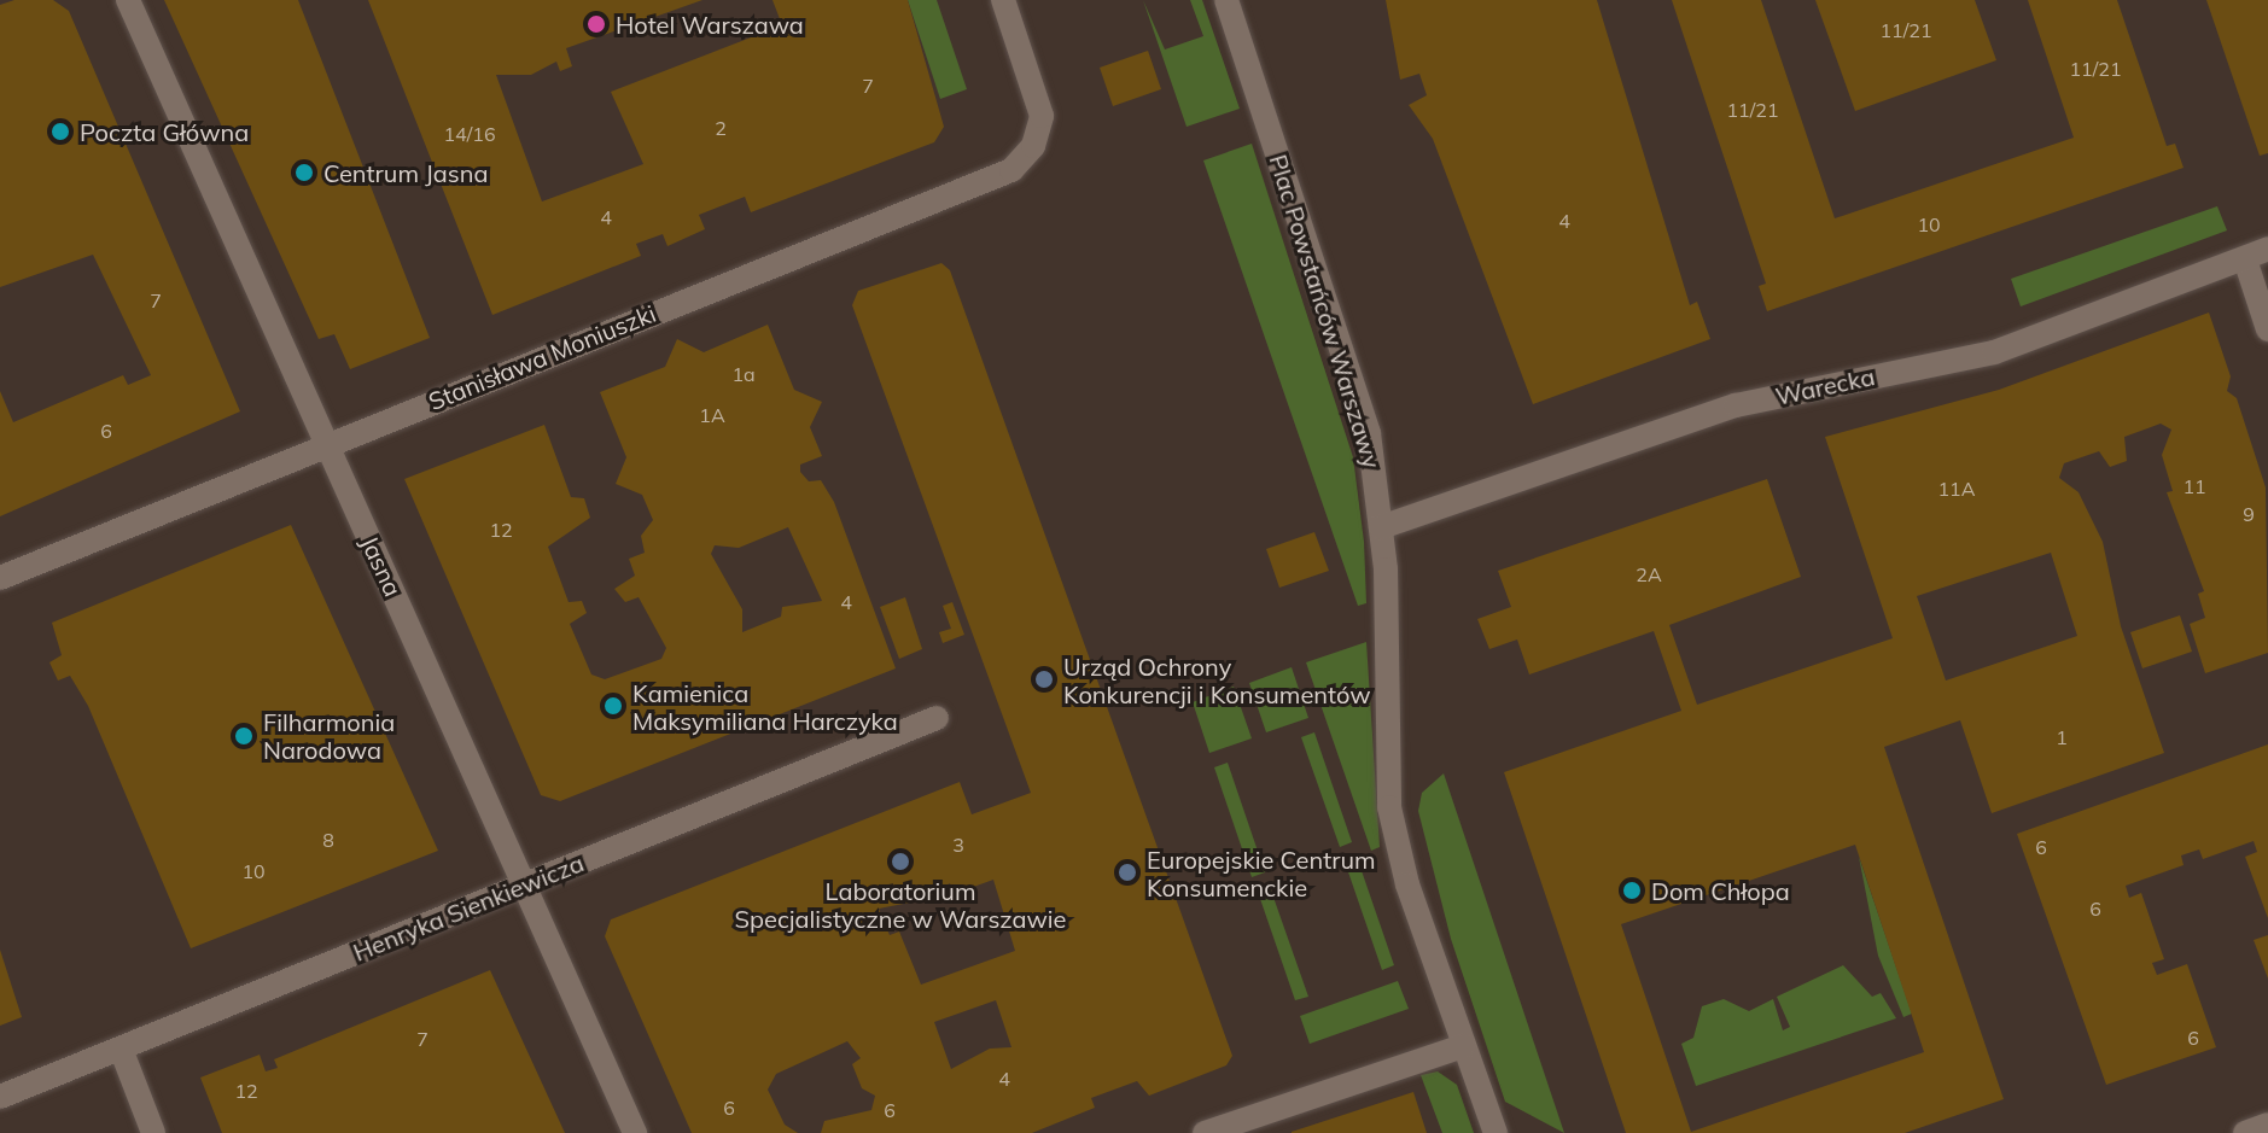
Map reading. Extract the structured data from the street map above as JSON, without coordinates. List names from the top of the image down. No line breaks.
{"streets":{"street":["Plac Powstańców Warszawy","Stanisława Moniuszki","Warecka","Jasna","Henryka Sienkiewicza"]},"crossings":[["Plac Powstańców Warszawy","Warecka"],["Stanisława Moniuszki","Jasna"],["Jasna","Henryka Sienkiewicza"]],"places":["Hotel Warszawa","Poczta Główna","Centrum Jasna","Urząd Ochrony Konkurencji i Konsumentów","Kamienica Maksymiliana Harczyka","Filharmonia Narodowa","Laboratorium Specjalistyczne w Warszawie","Europejskie Centrum Konsumenckie","Dom Chłopa"],"house_numbers":["11/21","11/21","7","11/21","2","14/16","4","4","10","7","1a","1A","6","11","11A","9","12","2A","4","1","8","3","6","10","6","6","7","4","12","6","6"]}
